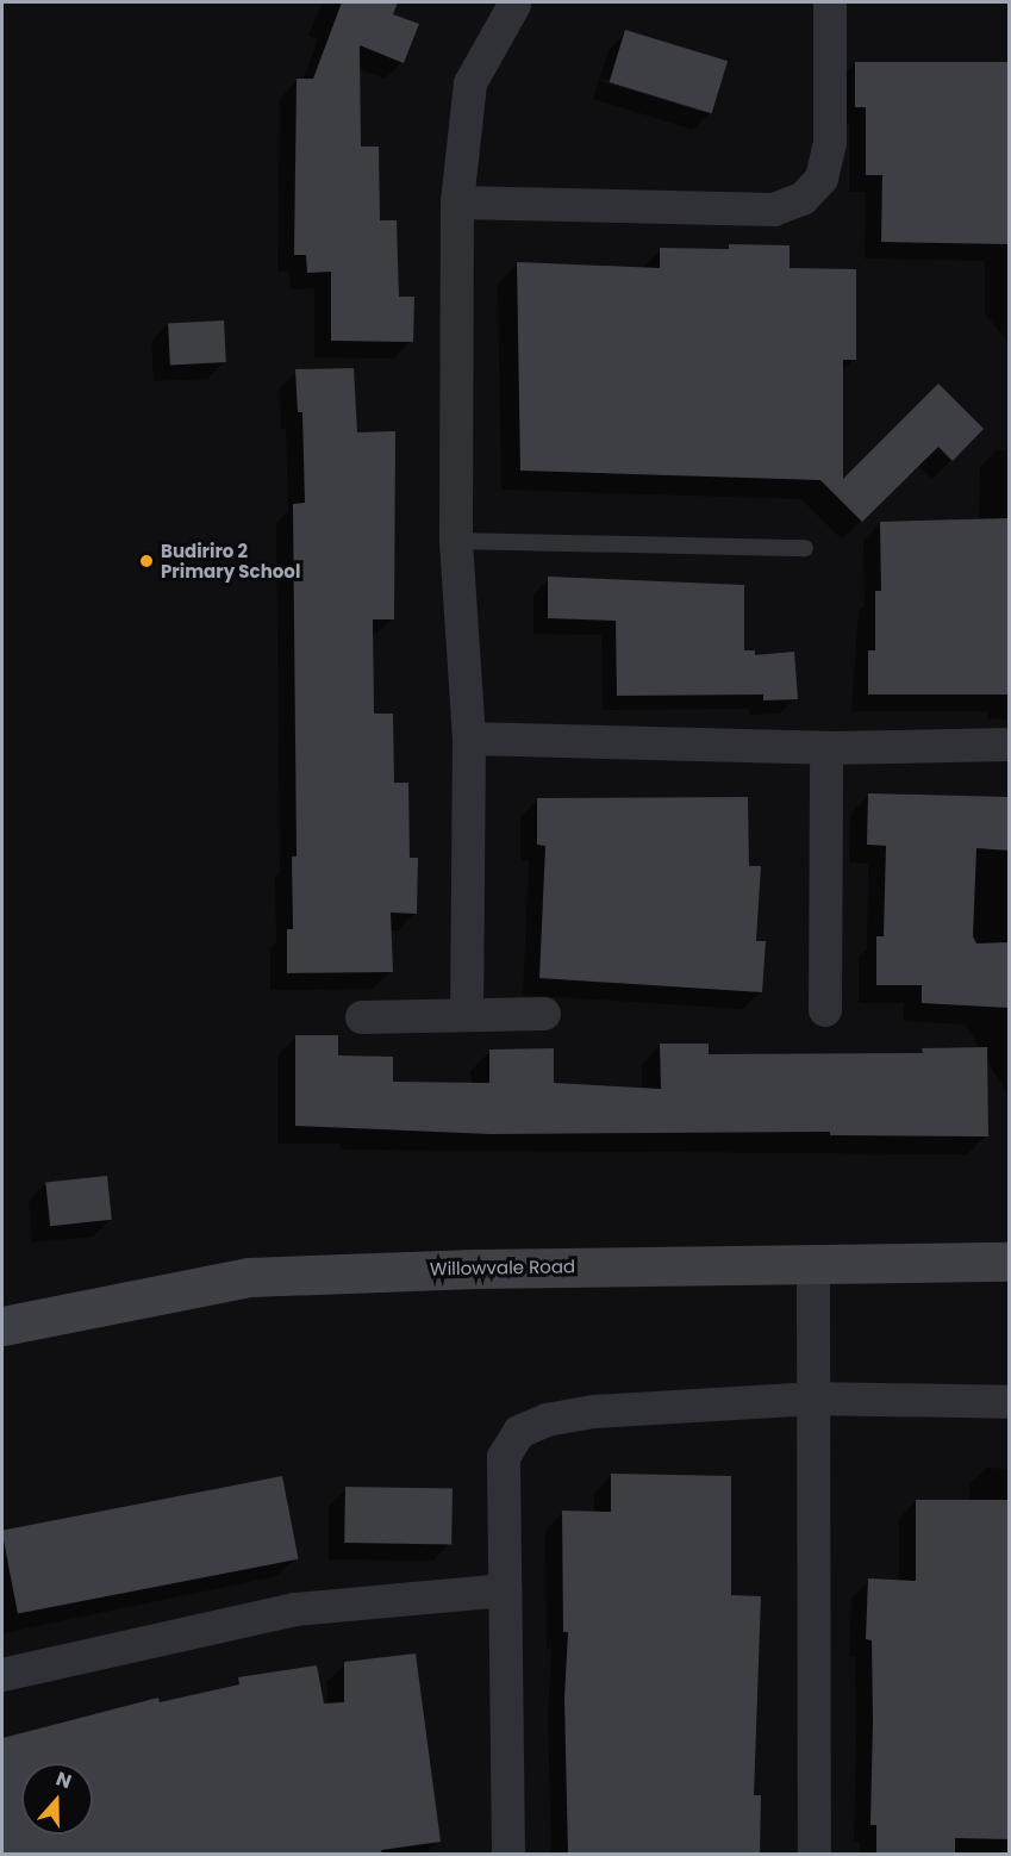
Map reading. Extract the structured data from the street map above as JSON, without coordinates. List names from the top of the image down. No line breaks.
{"streets":{"street":["Willowvale Road"]},"places":["Budiriro 2 Primary School"],"north":"top"}
